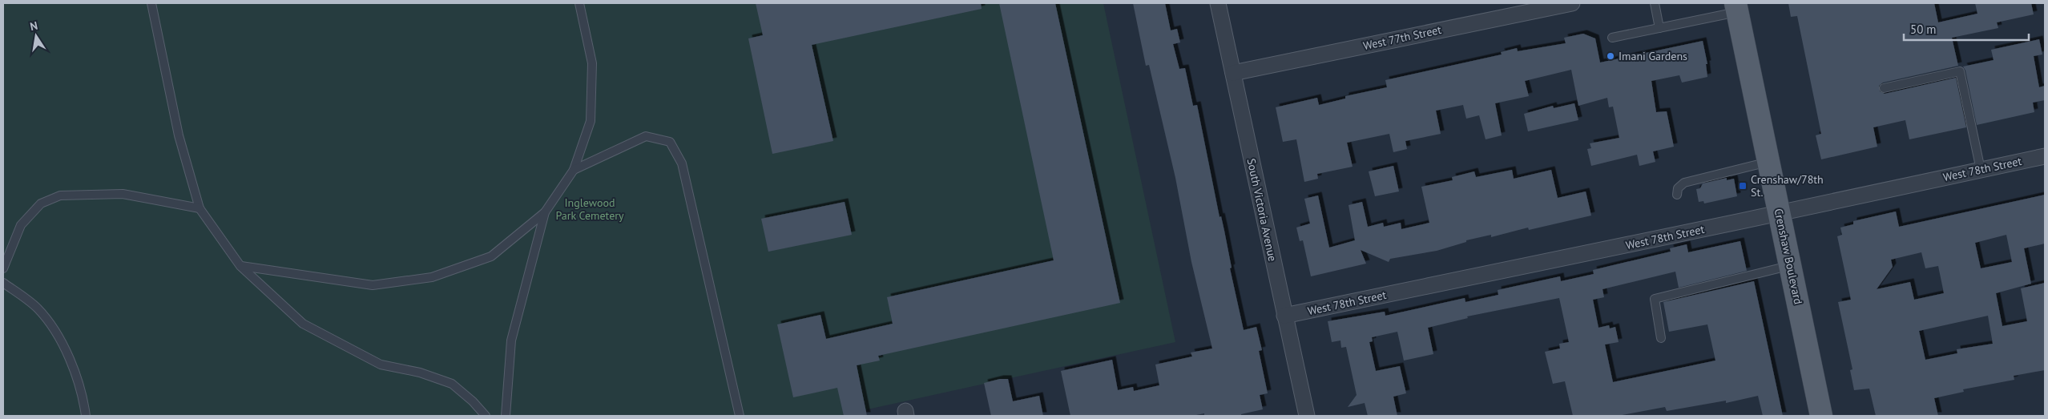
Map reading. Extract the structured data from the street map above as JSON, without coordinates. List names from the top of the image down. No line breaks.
{"streets":{"main road":["Crenshaw Boulevard"],"street":["West 77th Street","West 78th Street","South Victoria Avenue"]},"crossings":[["West 77th Street","South Victoria Avenue"],["West 78th Street","South Victoria Avenue"],["West 78th Street","Crenshaw Boulevard"]],"parks":["Inglewood Park Cemetery"],"places":{"other":["Imani Gardens"],"transit":["Crenshaw/78th St."]},"scale_bar":"50 m","north":"top"}
